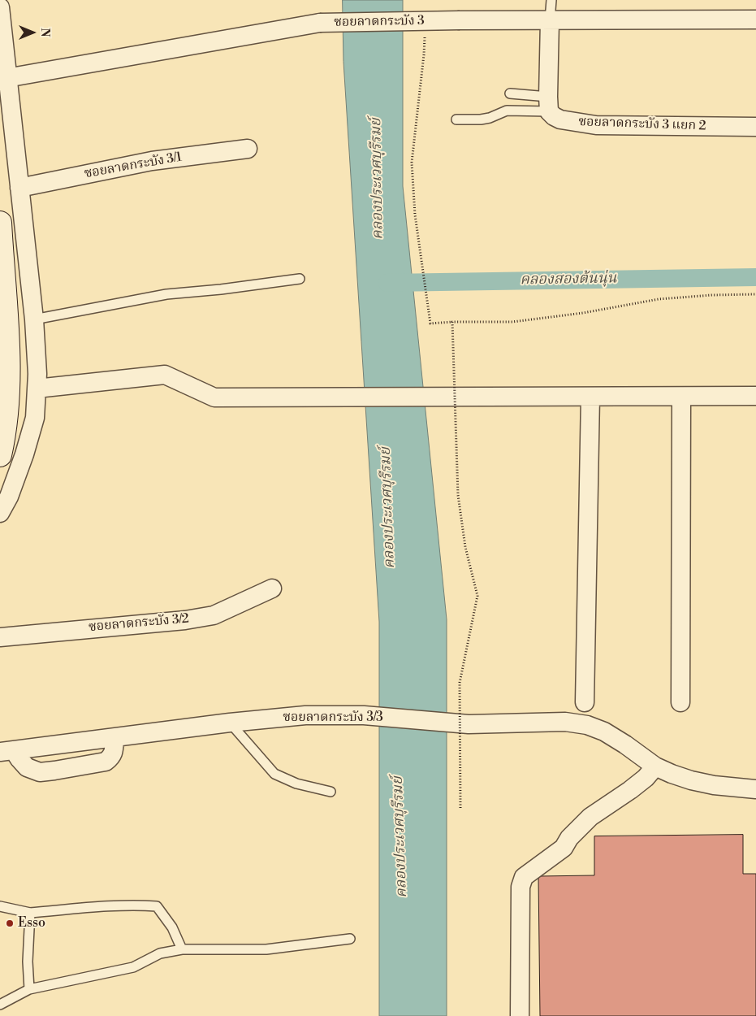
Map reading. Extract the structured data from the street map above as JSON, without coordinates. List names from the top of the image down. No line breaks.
{"streets":{"street":["ซอยลาดกระบัง 3","ซอยลาดกระบัง 3 แยก 2","ซอยลาดกระบัง 3/1","ซอยลาดกระบัง 3/2","ซอยลาดกระบัง 3/3"]},"water":["คลองประเวศบุรีรมย์","คลองสองต้นนุ่น"],"places":["Esso"],"north":"right"}
